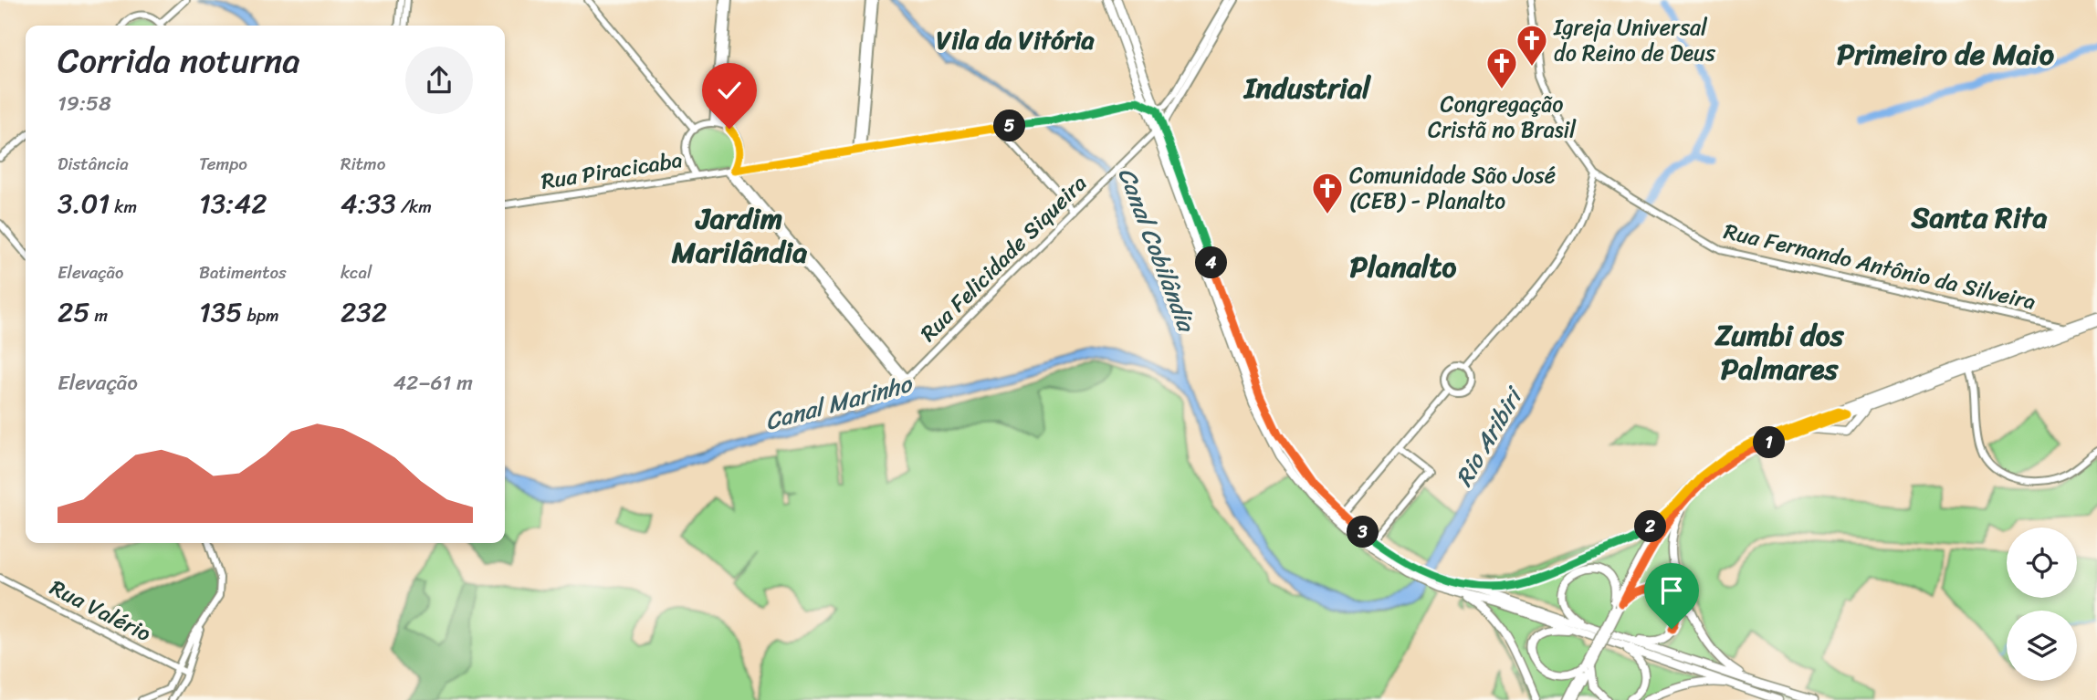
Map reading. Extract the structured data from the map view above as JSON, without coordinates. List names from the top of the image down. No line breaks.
{"streets":{"street":["Rua Piracicaba","Rua Felicidade Siqueira","Rua Fernando Antônio da Silveira","Rua Valério"]},"crossings":[["Rua Piracicaba","Rua Felicidade Siqueira"]],"districts":["Vila da Vitória","Primeiro de Maio","Industrial","Santa Rita","Jardim Marilândia","Planalto","Zumbi dos Palmares"],"water":["Canal Cobilândia","Canal Marinho","Rio Aribiri"],"places":{"church":["Igreja Universal do Reino de Deus","Congregação Cristã no Brasil","Comunidade São José (CEB) - Planalto"]},"page":{"heading":["Corrida noturna","19:58"],"pins":["5","4","1","2","3"],"stats":[["Distância","3.01 km"],["Tempo","13:42"],["Ritmo","4:33 /km"],["Elevação","25 m"],["Batimentos","135 bpm"],["kcal","232"]],"chart":["Elevação","42–61 m"]}}
